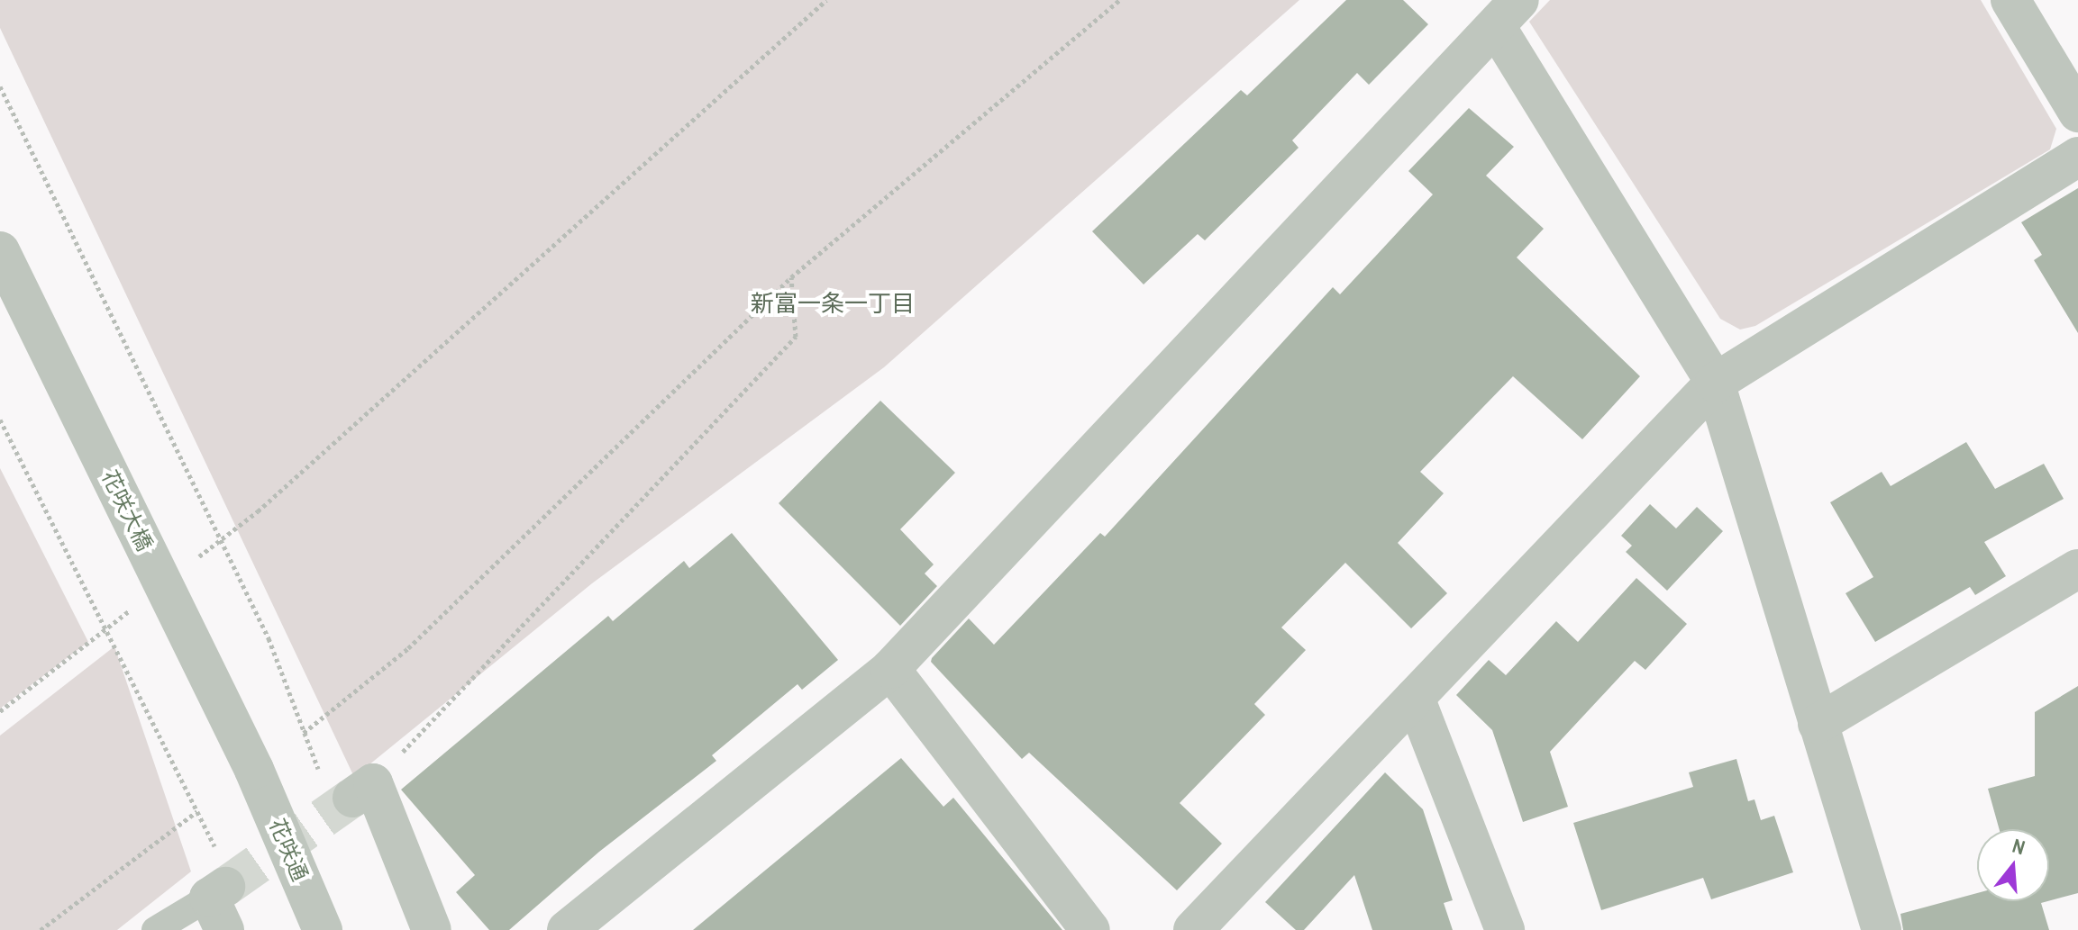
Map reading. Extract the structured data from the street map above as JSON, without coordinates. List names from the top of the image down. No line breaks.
{"streets":{"street":["花咲大橋","花咲通"]},"crossings":[["花咲大橋","花咲通"]],"districts":["新富一条一丁目"],"north":"top"}
